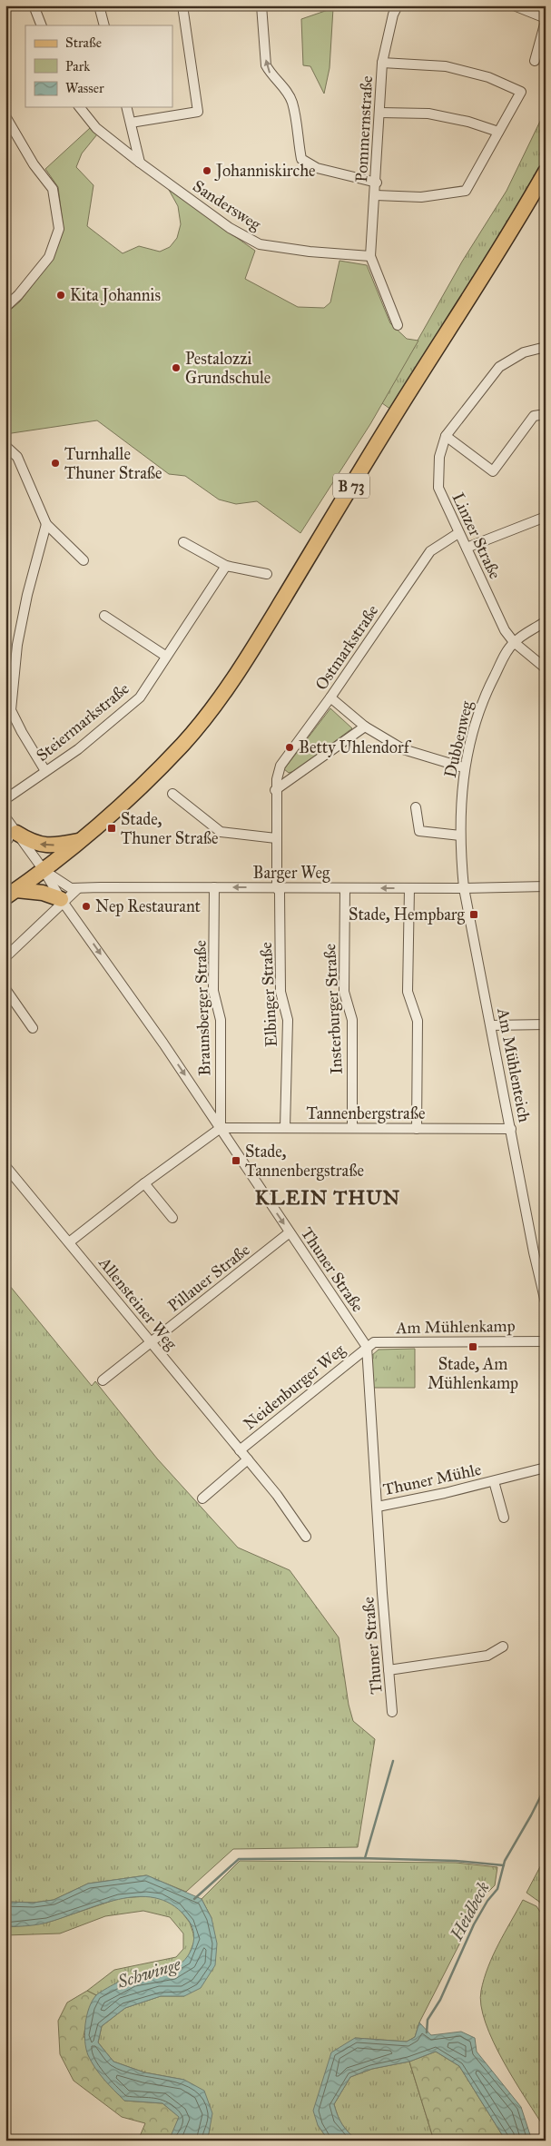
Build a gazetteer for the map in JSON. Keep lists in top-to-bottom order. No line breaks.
{"streets":{"main road":["B 73"],"street":["Pommernstraße","Sandersweg","Linzer Straße","Ostmarkstraße","Steiermarkstraße","Dubbenweg","Barger Weg","Elbinger Straße","Braunsberger Straße","Insterburger Straße","Am Mühlenteich","Tannenbergstraße","Thuner Straße","Pillauer Straße","Allensteiner Weg","Am Mühlenkamp","Neidenburger Weg","Thuner Mühle"]},"crossings":[["Pommernstraße","Sandersweg"],["B 73","Thuner Straße"],["Linzer Straße","Ostmarkstraße"],["Linzer Straße","Dubbenweg"],["Ostmarkstraße","Barger Weg"],["Ostmarkstraße","Elbinger Straße"],["Dubbenweg","Barger Weg"],["Dubbenweg","Am Mühlenteich"],["Barger Weg","Elbinger Straße"],["Barger Weg","Braunsberger Straße"],["Barger Weg","Insterburger Straße"],["Barger Weg","Am Mühlenteich"],["Elbinger Straße","Tannenbergstraße"],["Braunsberger Straße","Tannenbergstraße"],["Braunsberger Straße","Thuner Straße"],["Insterburger Straße","Tannenbergstraße"],["Am Mühlenteich","Tannenbergstraße"],["Tannenbergstraße","Thuner Straße"],["Thuner Straße","Pillauer Straße"],["Thuner Straße","Am Mühlenkamp"],["Thuner Straße","Neidenburger Weg"],["Thuner Straße","Thuner Mühle"],["Pillauer Straße","Allensteiner Weg"],["Allensteiner Weg","Neidenburger Weg"],["Am Mühlenkamp","Neidenburger Weg"]],"one_way":["Thuner Straße"],"districts":["KLEIN THUN"],"water":["Heidbeck","Schwinge"],"places":{"other":["Johanniskirche","Kita Johannis","Pestalozzi Grundschule","Turnhalle Thuner Straße","Betty Uhlendorf","Nep Restaurant"],"transit":["Stade, Thuner Straße","Stade, Hempbarg","Stade, Tannenbergstraße","Stade, Am Mühlenkamp"]},"legend":["Straße","Park","Wasser"]}
